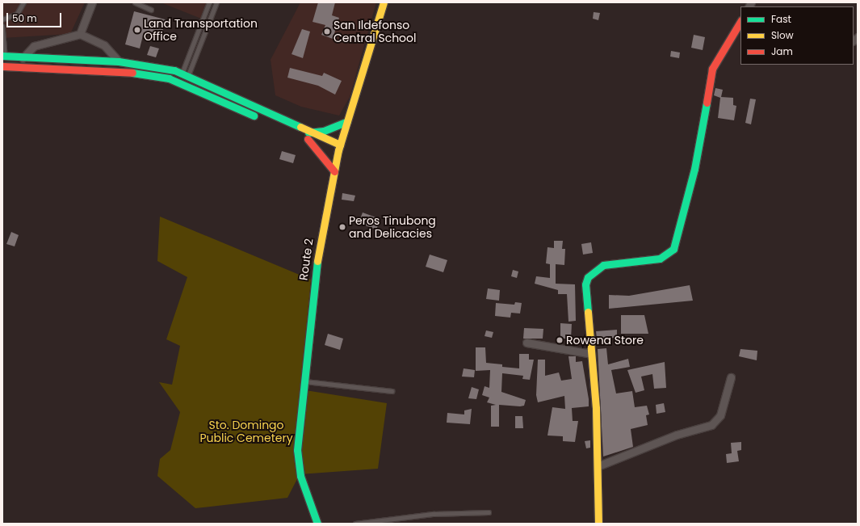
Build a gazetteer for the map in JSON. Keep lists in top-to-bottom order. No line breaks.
{"streets":{"main road":["Route 2"]},"parks":["Sto. Domingo Public Cemetery"],"places":["Land Transportation Office","San Ildefonso Central School","Peros Tinubong and Delicacies","Rowena Store"],"legend":["Fast","Slow","Jam"],"scale_bar":"50 m"}
